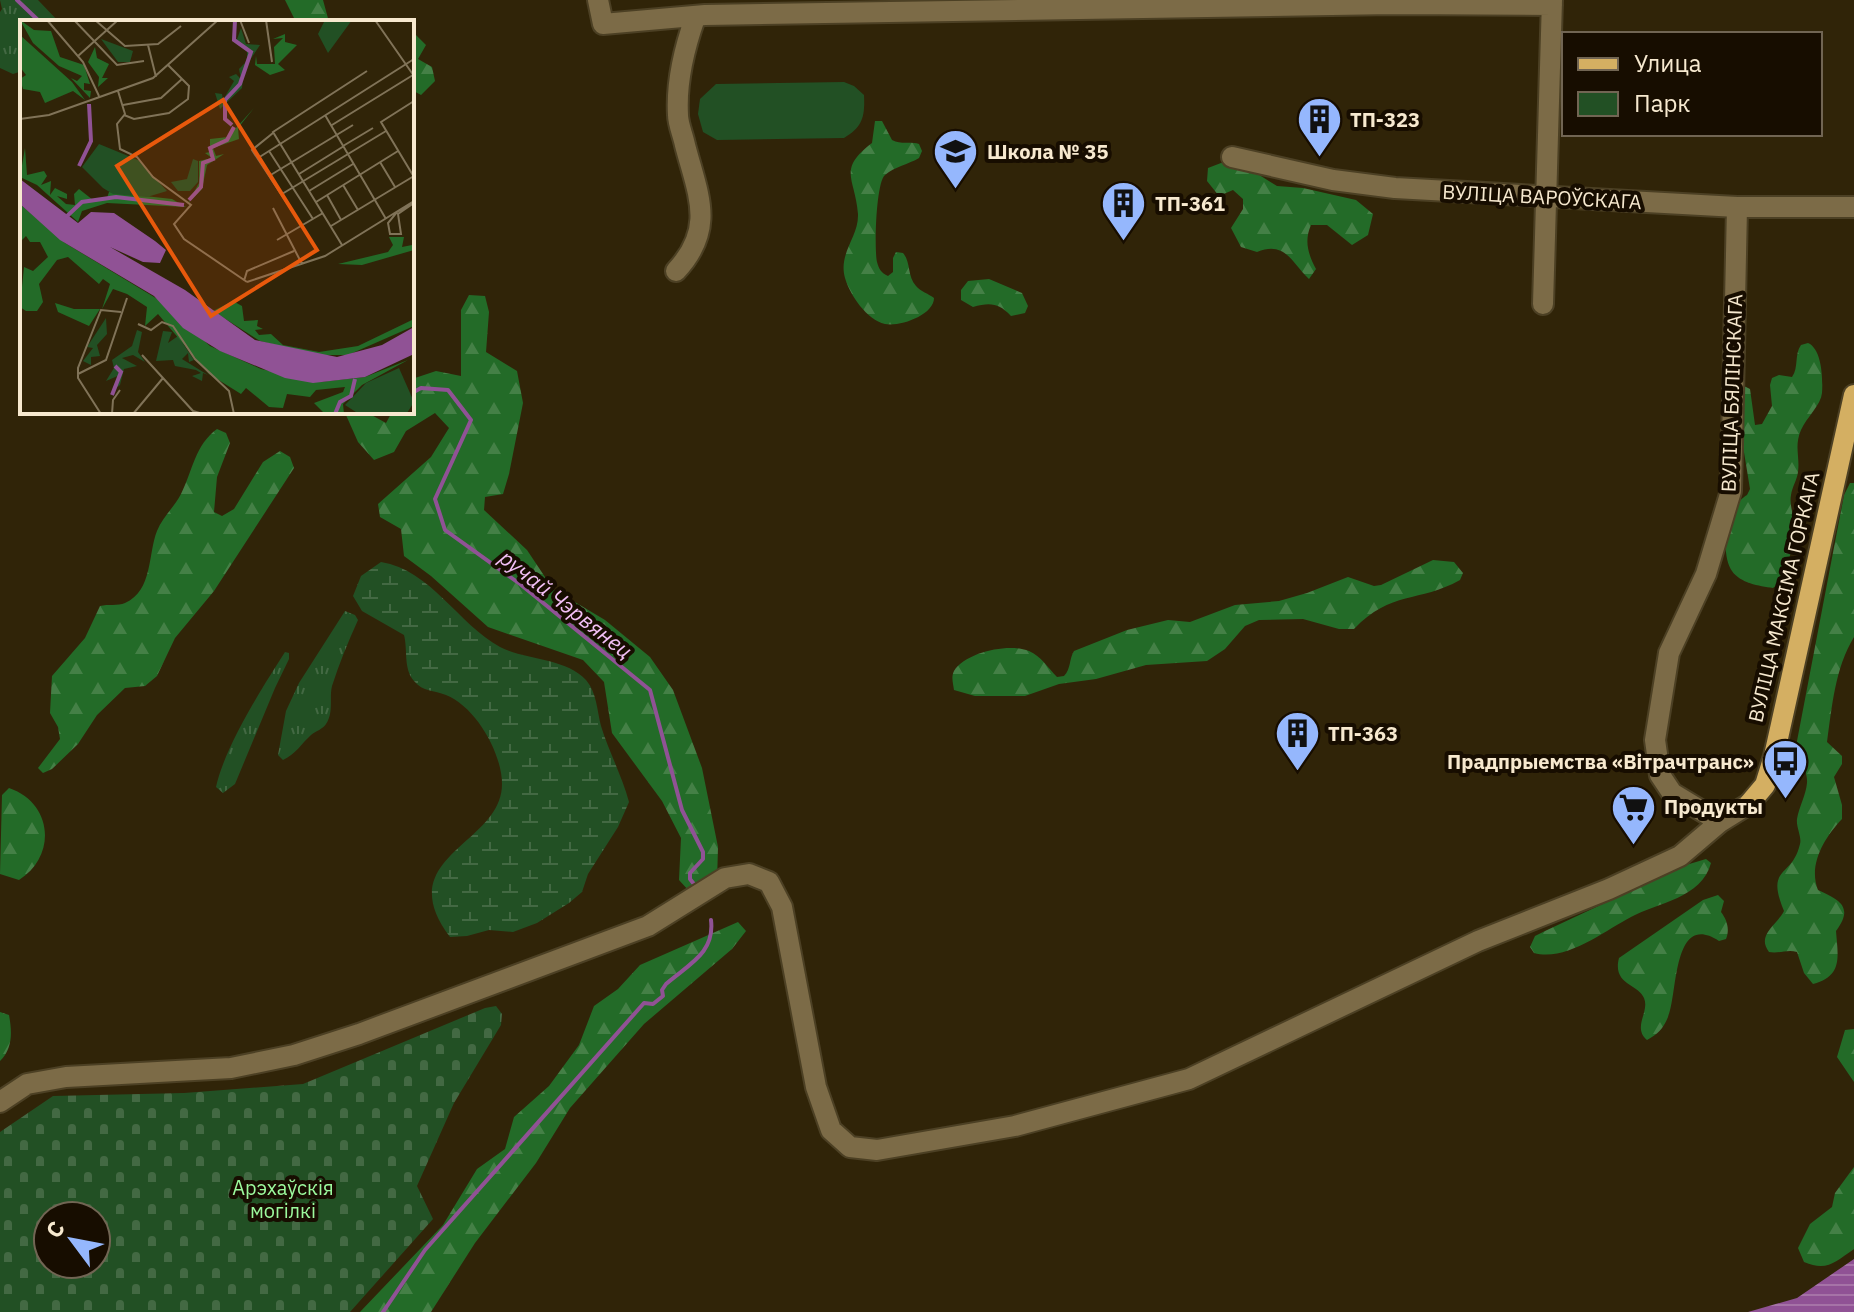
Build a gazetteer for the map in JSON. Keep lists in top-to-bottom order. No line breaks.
{"streets":{"main road":["ВУЛІЦА МАКСІМА ГОРКАГА"],"street":["ВУЛІЦА ВАРОЎСКАГА","ВУЛІЦА БЯЛІНСКАГА"]},"crossings":[["ВУЛІЦА ВАРОЎСКАГА","ВУЛІЦА БЯЛІНСКАГА"]],"water":["ручай Чэрвянец"],"parks":["Арэхаўскія могілкі"],"places":{"building":["ТП-323","ТП-361","ТП-363"],"school or university":["Школа № 35"],"bus stop":["Прадпрыемства «Вітрачтранс»"],"supermarket":["Продукты"]},"legend":["Улица","Парк"],"north":"top left"}
